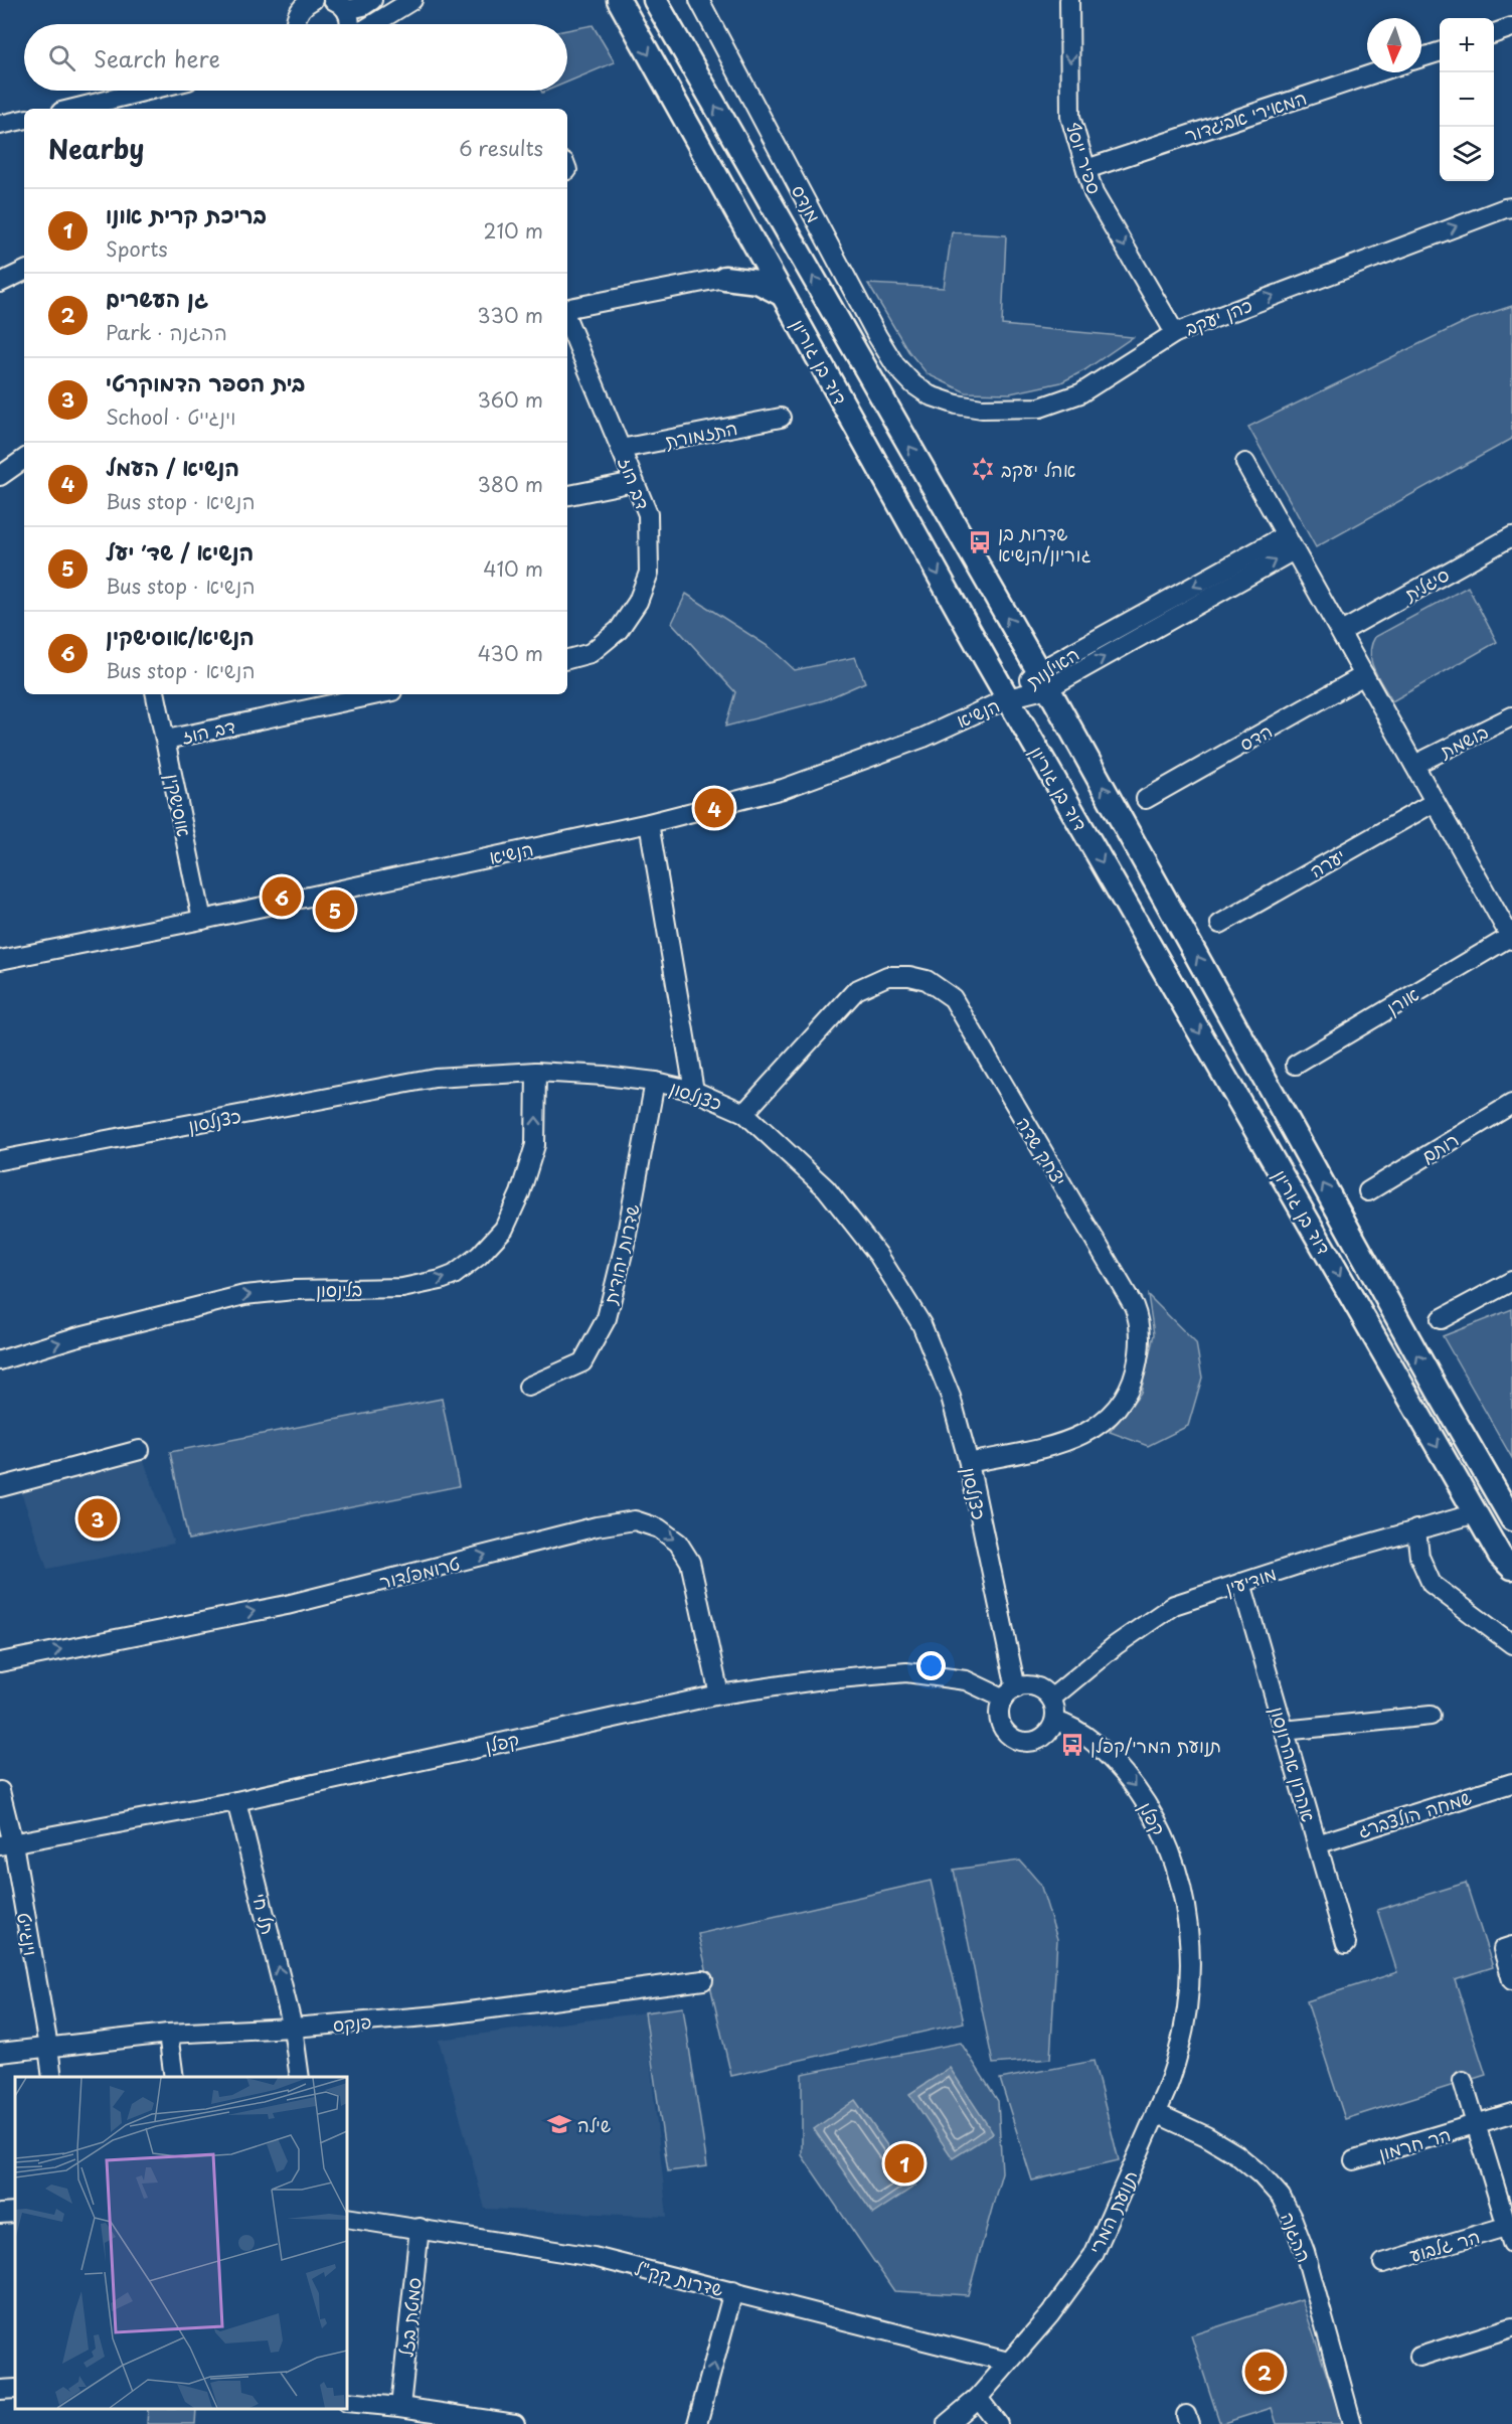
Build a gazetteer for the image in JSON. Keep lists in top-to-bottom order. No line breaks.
{"streets":{"main road":["דוד בן גוריון"],"street":["המאירי אביגדור","ספיר יוסף","מנדס","כהן יעקב","התזמורת","דב הוז","סיגלית","האילנות","הנשיא","הדס","בושמת","אוסישקין","יערה","אורן","כצנלסון","רותם","יצחק שדה","שדרות יהודית","בלינסון","טרומפלדור","מודיעין","קפלן","אהרון אהרונסון","שמחה הולצברג","תל חי","וינגייט","פנקס","הר חרמון","תנועת המרי","ההגנה","הר גלבוע","שדרות קק\"ל","סמטת בזל"]},"crossings":[["המאירי אביגדור","ספיר יוסף"],["ספיר יוסף","כהן יעקב"],["מנדס","כהן יעקב"],["דוד בן גוריון","האילנות"],["דוד בן גוריון","הנשיא"],["דוד בן גוריון","מודיעין"],["התזמורת","דב הוז"],["דב הוז","אוסישקין"],["האילנות","הנשיא"],["הנשיא","אוסישקין"],["כצנלסון","יצחק שדה"],["כצנלסון","שדרות יהודית"],["כצנלסון","בלינסון"],["כצנלסון","מודיעין"],["כצנלסון","קפלן"],["טרומפלדור","קפלן"],["מודיעין","קפלן"],["מודיעין","אהרון אהרונסון"],["קפלן","תל חי"],["קפלן","וינגייט"],["קפלן","תנועת המרי"],["אהרון אהרונסון","שמחה הולצברג"],["תל חי","פנקס"],["וינגייט","פנקס"],["תנועת המרי","ההגנה"],["תנועת המרי","שדרות קק\"ל"],["שדרות קק\"ל","סמטת בזל"]],"one_way":["ספיר יוסף","כהן יעקב","בלינסון","טרומפלדור","תל חי"],"places":{"synagogue":["אהל יעקב"],"bus stop":["שדרות בן גוריון/הנשיא","תנועת המרי/קפלן"],"school or university":["שילה"]},"north":"bottom","page":{"map_buttons":["+","−"],"search":"Search here","heading":["Nearby","6 results"],"list":[{"mark":"1","name":"בריכת קרית אונו","note":"Sports","value":"210 m"},{"mark":"2","name":"גן העשרים","note":"Park · ההגנה","value":"330 m"},{"mark":"3","name":"בית הספר הדמוקרטי","note":"School · וינגייט","value":"360 m"},{"mark":"4","name":"הנשיא / העמל","note":"Bus stop · הנשיא","value":"380 m"},{"mark":"5","name":"הנשיא / שד׳ יעל","note":"Bus stop · הנשיא","value":"410 m"},{"mark":"6","name":"הנשיא/אוסישקין","note":"Bus stop · הנשיא","value":"430 m"}],"pins":["4","6","5","3","1","2"]}}
